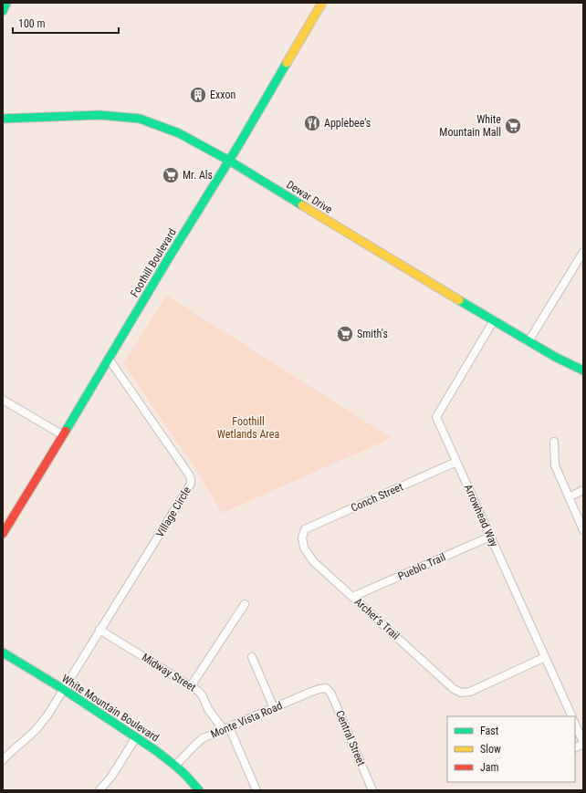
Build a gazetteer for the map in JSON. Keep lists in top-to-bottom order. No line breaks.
{"streets":{"main road":["Dewar Drive","Foothill Boulevard","White Mountain Boulevard"],"street":["Conch Street","Village Circle","Arrowhead Way","Pueblo Trail","Archer's Trail","Midway Street","Monte Vista Road","Central Street"]},"crossings":[["Dewar Drive","Foothill Boulevard"],["Dewar Drive","Arrowhead Way"],["Foothill Boulevard","Village Circle"],["Conch Street","Arrowhead Way"],["Conch Street","Archer's Trail"],["Village Circle","Midway Street"],["Village Circle","White Mountain Boulevard"],["Arrowhead Way","Pueblo Trail"],["Arrowhead Way","Archer's Trail"],["Pueblo Trail","Archer's Trail"],["Midway Street","Monte Vista Road"],["White Mountain Boulevard","Monte Vista Road"],["Monte Vista Road","Central Street"]],"parks":["Foothill Wetlands Area"],"places":{"building":["Exxon"],"restaurant":["Applebee's"],"supermarket":["White Mountain Mall","Mr. Als","Smith's"]},"legend":["Fast","Slow","Jam"],"scale_bar":"100 m"}
